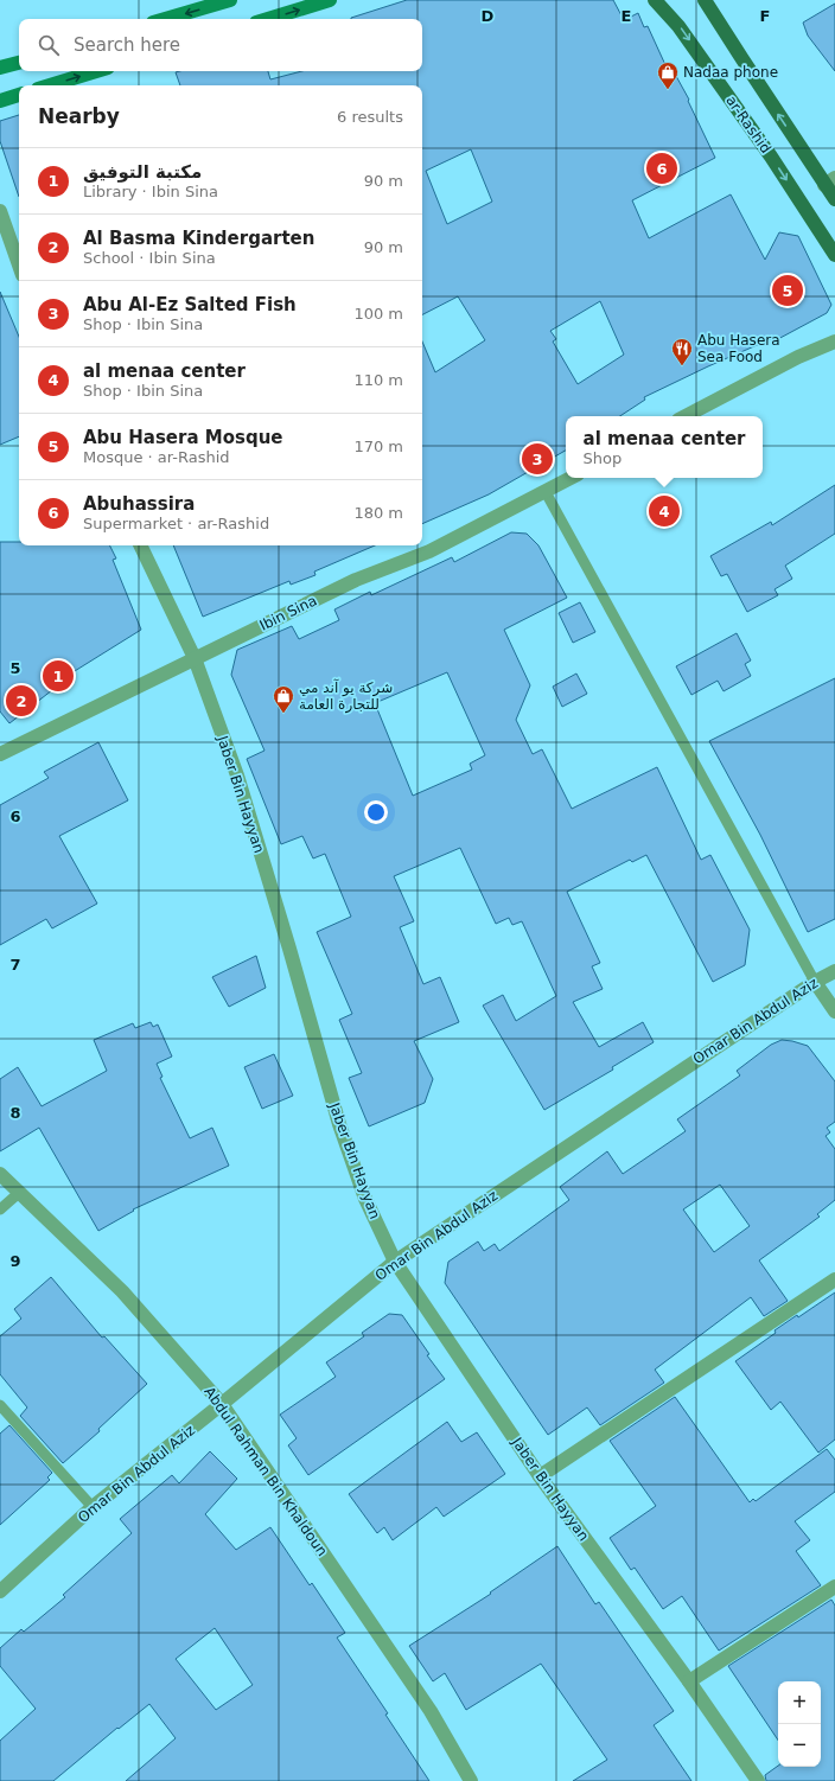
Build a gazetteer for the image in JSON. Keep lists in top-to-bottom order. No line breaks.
{"streets":{"main road":["ar-Rashid"],"street":["Ibin Sina","Jaber Bin Hayyan","Omar Bin Abdul Aziz","Abdul Rahman Bin Khaldoun"]},"crossings":[["Ibin Sina","Jaber Bin Hayyan"],["Jaber Bin Hayyan","Omar Bin Abdul Aziz"],["Omar Bin Abdul Aziz","Abdul Rahman Bin Khaldoun"]],"places":{"shop":["Nadaa phone","شركة يو آند مي للتجارة العامة"],"restaurant":["Abu Hasera Sea Food"]},"page":{"search":"Search here","heading":["Nearby","6 results"],"list":[{"mark":"1","name":"مكتبة التوفيق","note":"Library · Ibin Sina","value":"90 m"},{"mark":"2","name":"Al Basma Kindergarten","note":"School · Ibin Sina","value":"90 m"},{"mark":"3","name":"Abu Al-Ez Salted Fish","note":"Shop · Ibin Sina","value":"100 m"},{"mark":"4","name":"al menaa center","note":"Shop · Ibin Sina","value":"110 m"},{"mark":"5","name":"Abu Hasera Mosque","note":"Mosque · ar-Rashid","value":"170 m"},{"mark":"6","name":"Abuhassira","note":"Supermarket · ar-Rashid","value":"180 m"}],"pins":["6","5","3","4","1","2"],"popup":["al menaa center","Shop"],"map_buttons":["+","−"]},"grid":{"columns":["D","E","F"],"rows":["5","6","7","8","9"]}}
